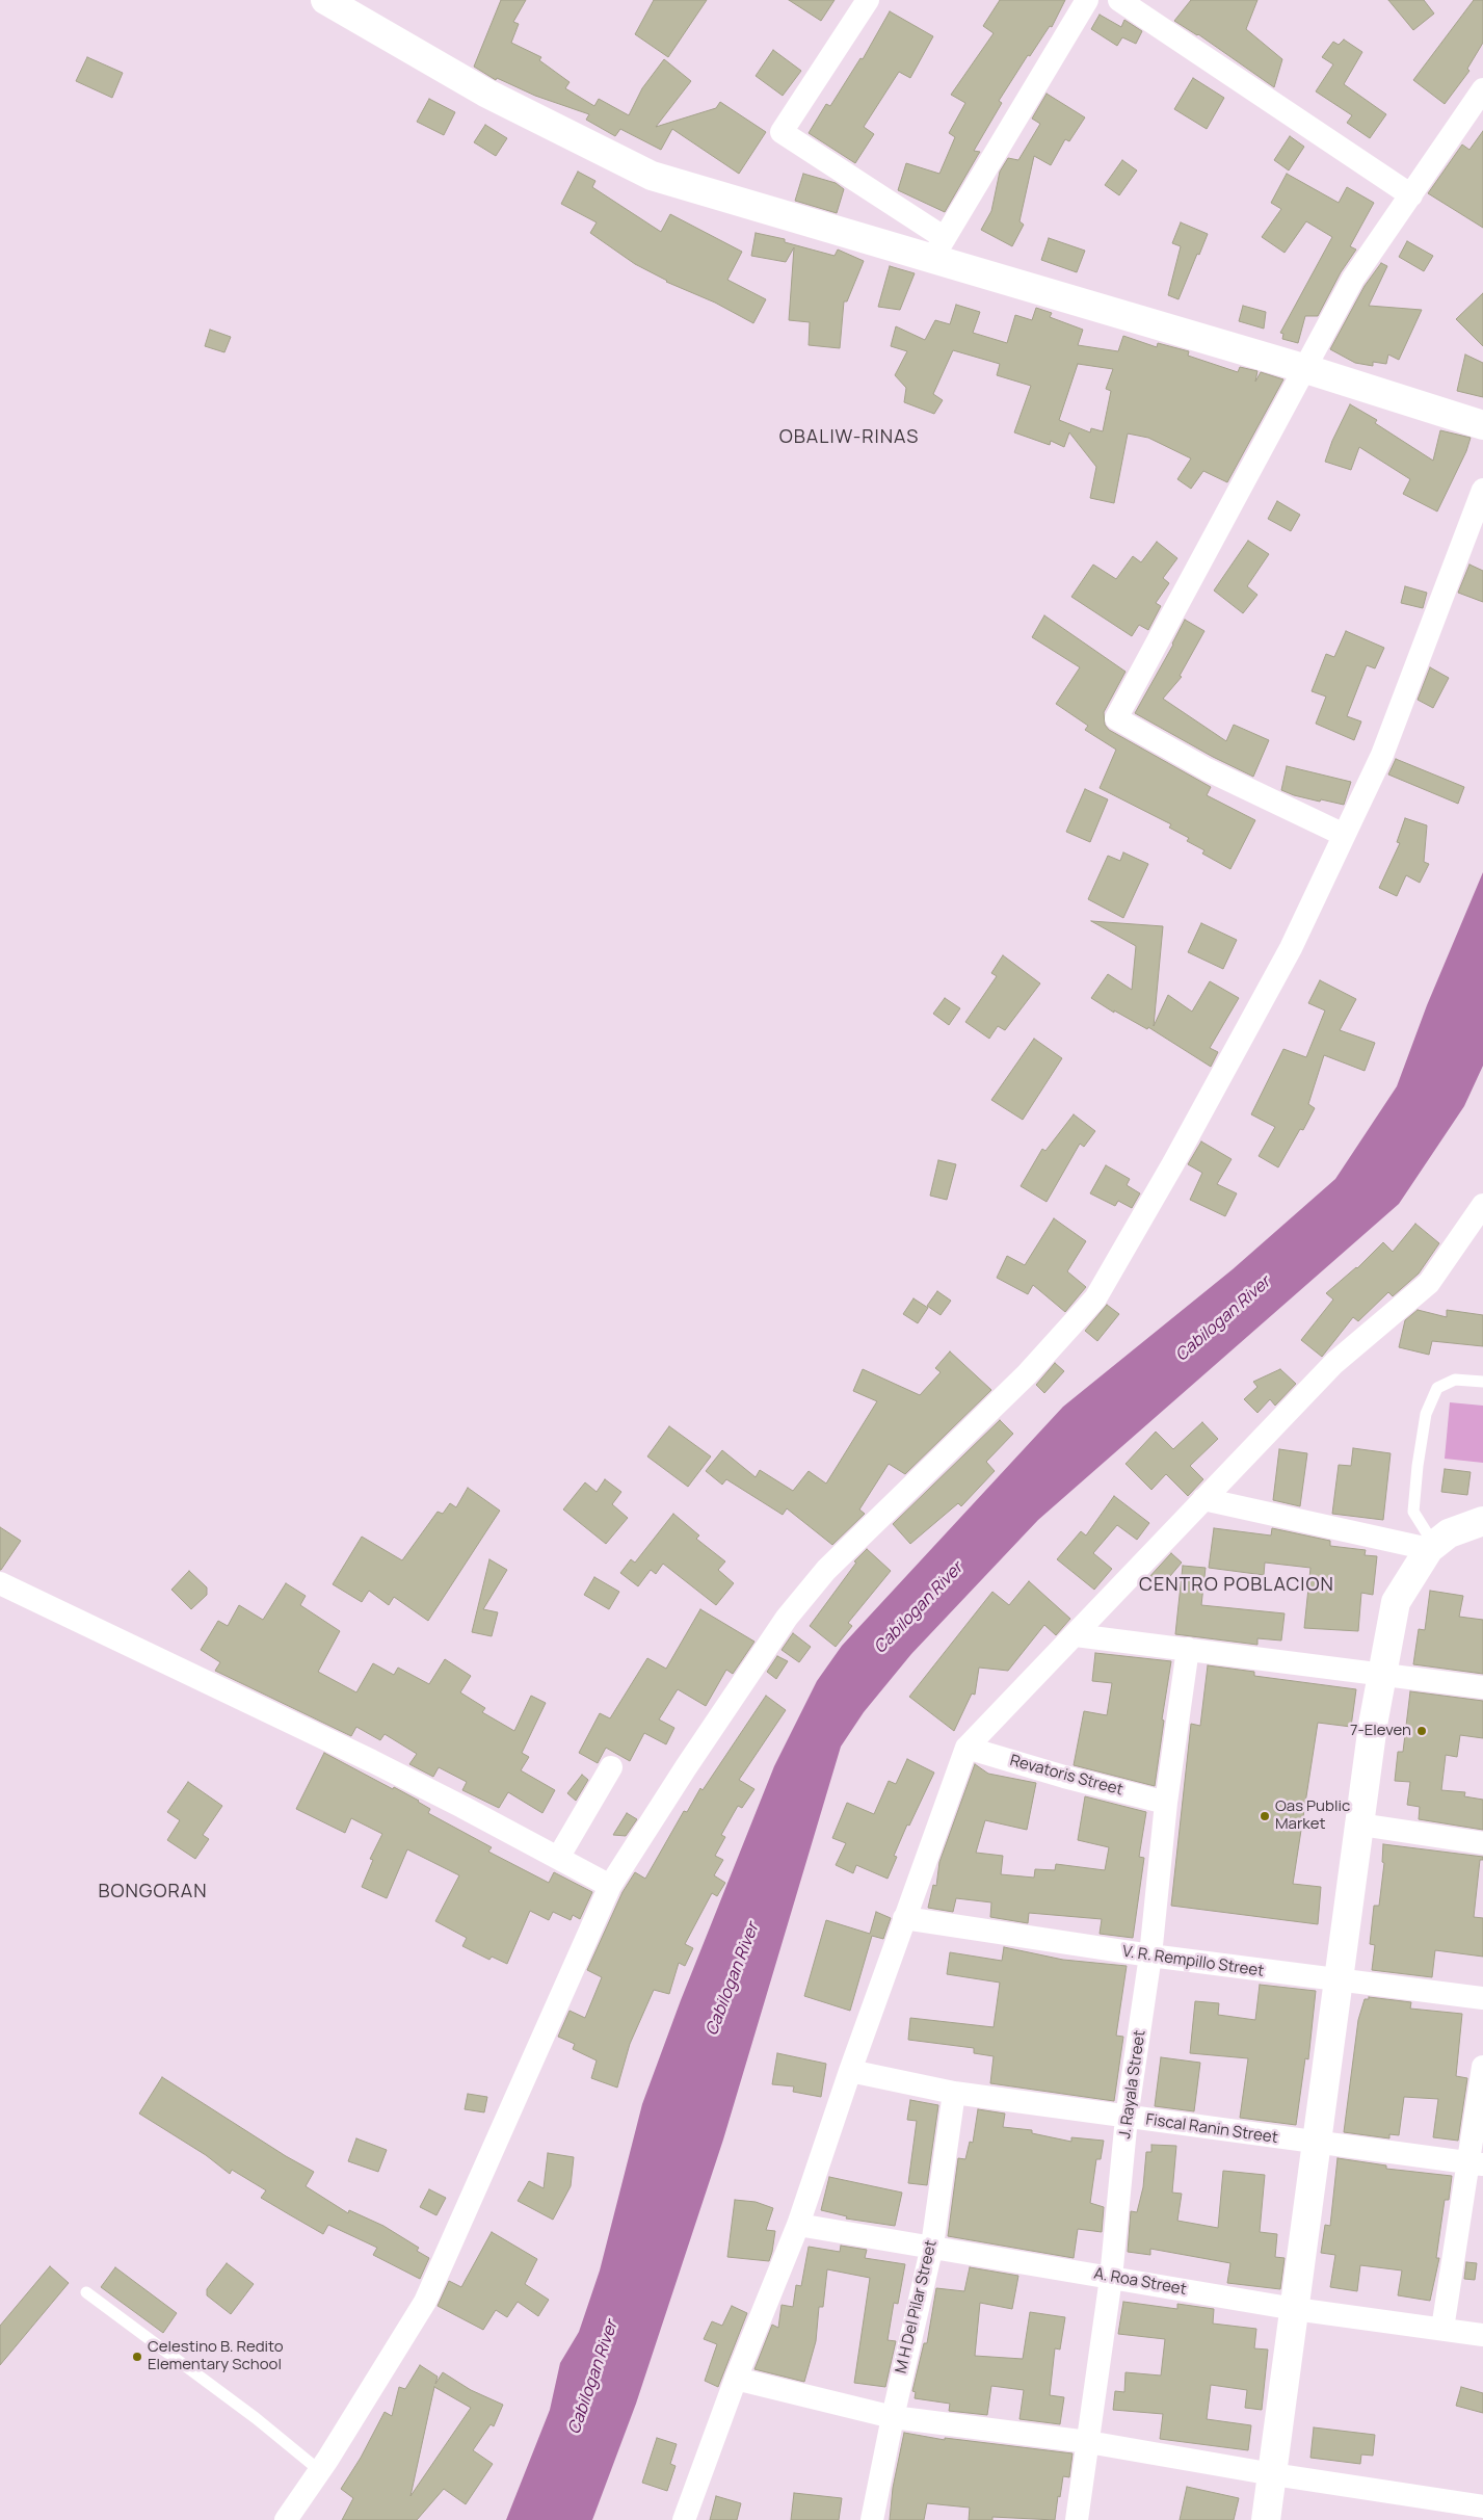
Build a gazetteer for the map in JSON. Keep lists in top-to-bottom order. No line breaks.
{"streets":{"street":["Revatoris Street","V. R. Rempillo Street","J. Rayala Street","Fiscal Ranin Street","A. Roa Street","M H Del Pilar Street"]},"crossings":[["Revatoris Street","J. Rayala Street"],["V. R. Rempillo Street","J. Rayala Street"],["J. Rayala Street","Fiscal Ranin Street"],["J. Rayala Street","A. Roa Street"],["Fiscal Ranin Street","M H Del Pilar Street"],["A. Roa Street","M H Del Pilar Street"]],"districts":["OBALIW-RINAS","CENTRO POBLACION","BONGORAN"],"water":["Cabilogan River"],"places":["7-Eleven","Oas Public Market","Celestino B. Redito Elementary School"]}
